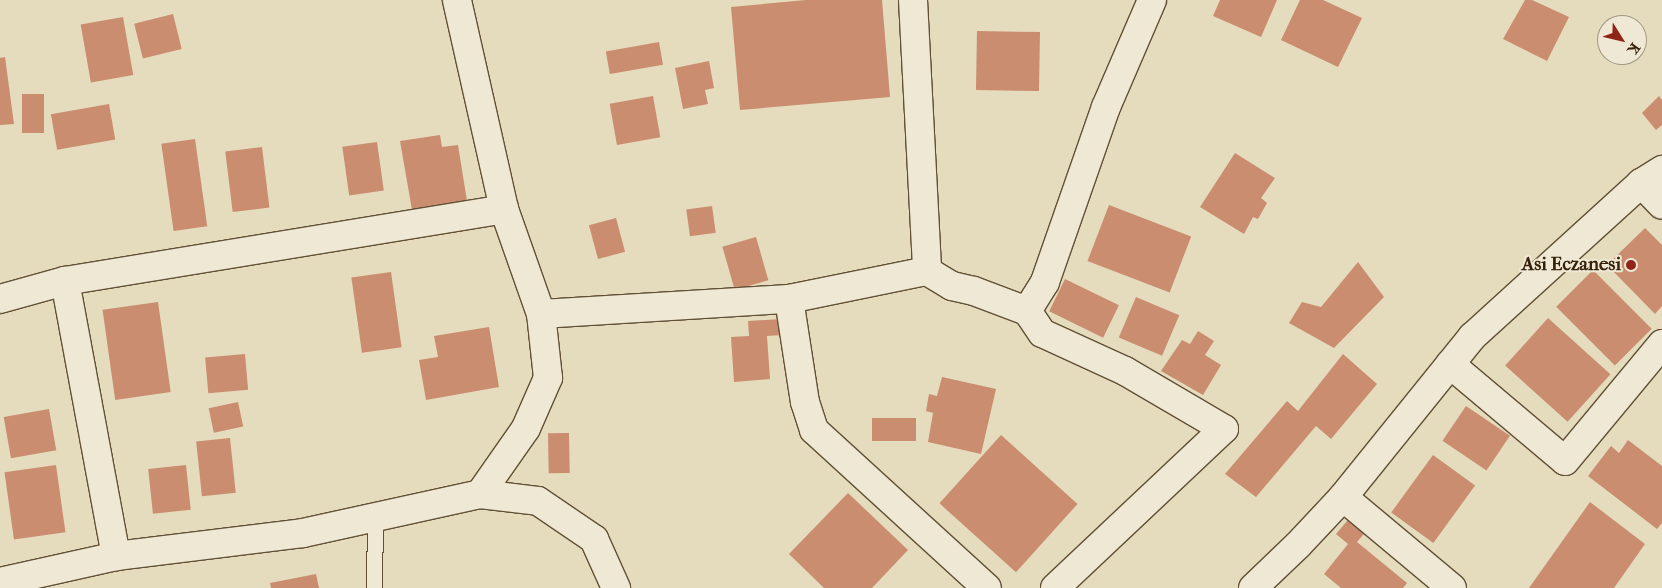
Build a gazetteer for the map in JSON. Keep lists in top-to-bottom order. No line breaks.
{"places":["Asi Eczanesi"],"north":"bottom right"}
